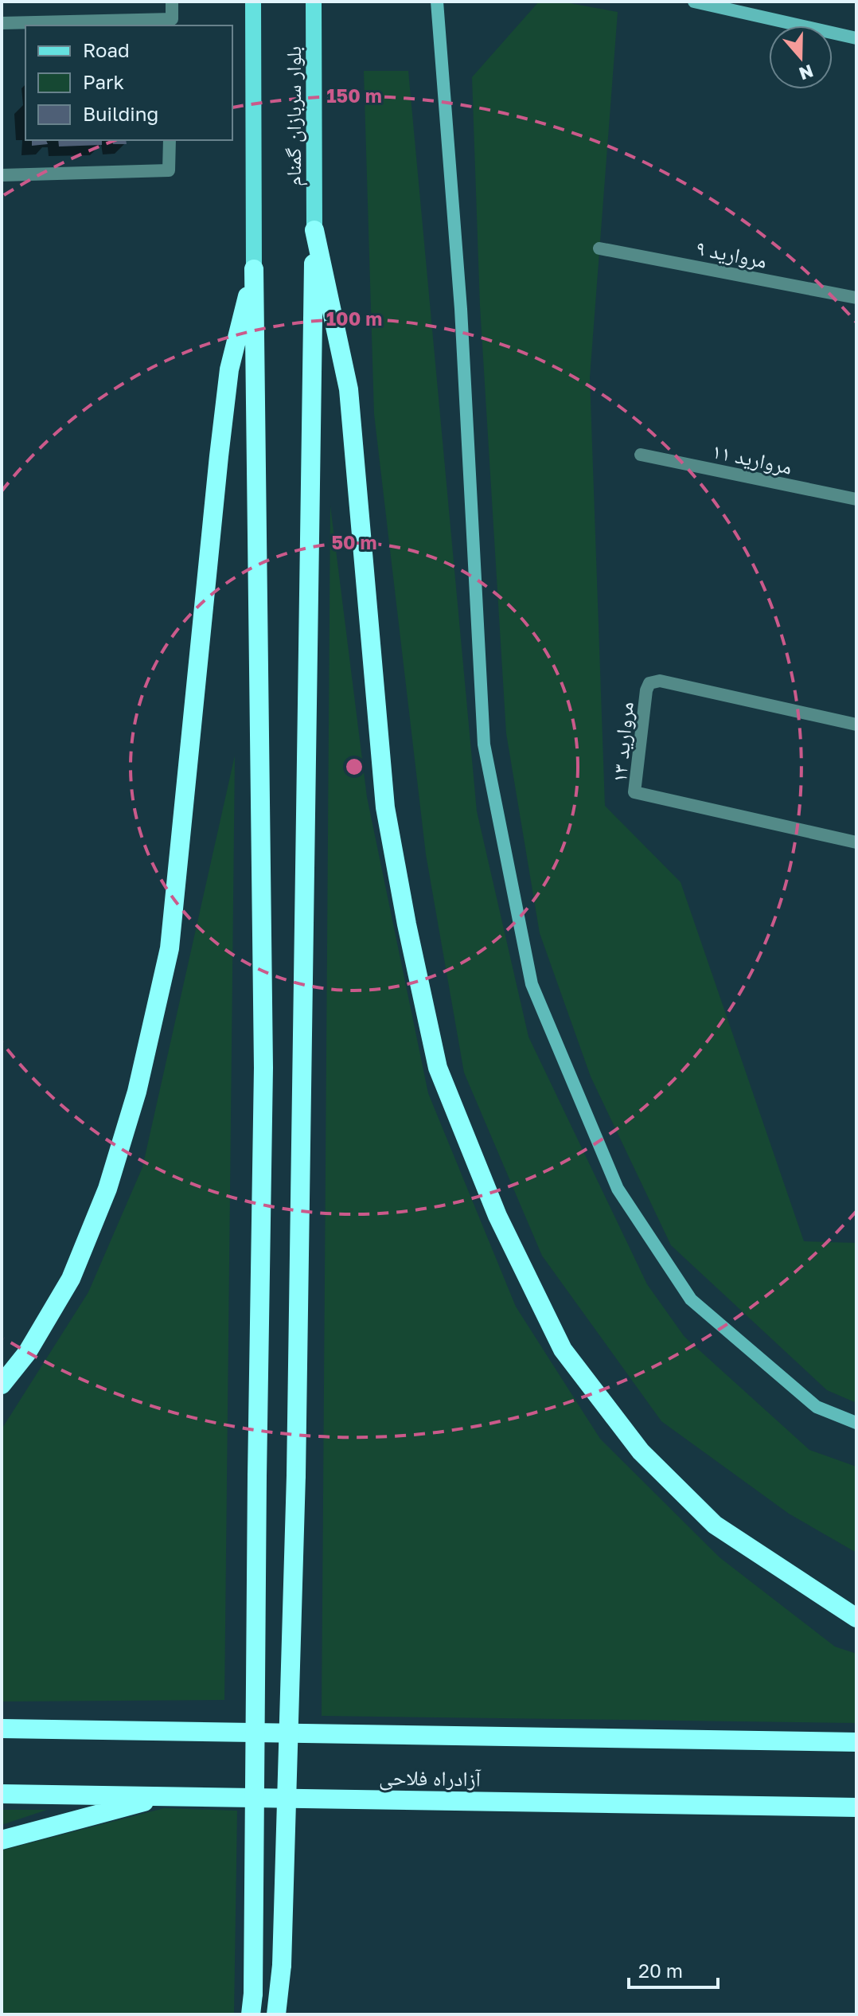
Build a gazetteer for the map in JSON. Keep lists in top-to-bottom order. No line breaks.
{"streets":{"highway":["آزادراه فلاحی"],"main road":["بلوار سربازان گمنام"],"street":["مروارید ۹","مروارید ۱۱","مروارید ۱۳"]},"legend":["Road","Park","Building"],"scale_bar":"20 m","north":"bottom","rings":["150 m","100 m","50 m"]}
